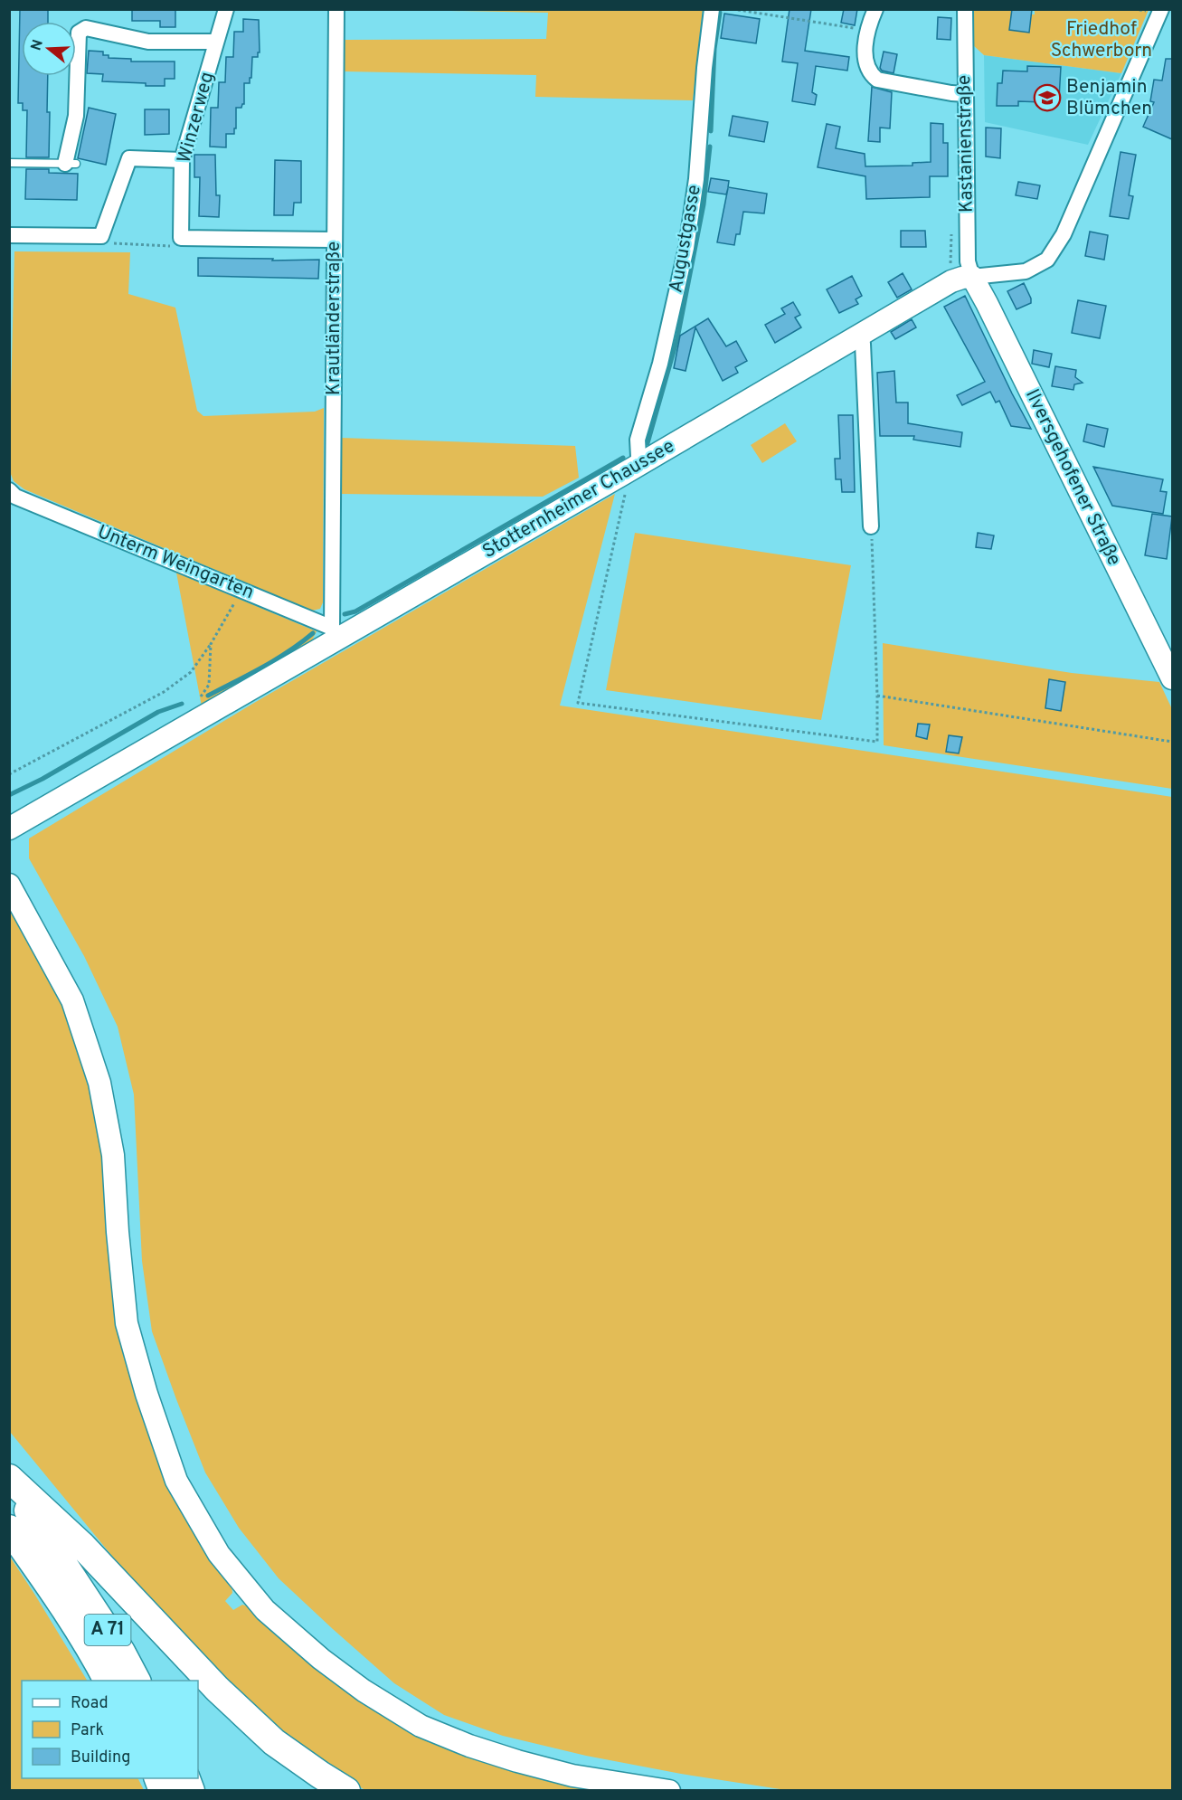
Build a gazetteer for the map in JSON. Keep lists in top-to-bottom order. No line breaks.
{"streets":{"highway":["A 71"],"street":["Winzerweg","Kastanienstraße","Augustgasse","Krautländerstraße","Ilversgehofener Straße","Stotternheimer Chaussee","Unterm Weingarten"]},"crossings":[["Kastanienstraße","Ilversgehofener Straße"],["Kastanienstraße","Stotternheimer Chaussee"],["Augustgasse","Stotternheimer Chaussee"],["Krautländerstraße","Stotternheimer Chaussee"],["Krautländerstraße","Unterm Weingarten"],["Ilversgehofener Straße","Stotternheimer Chaussee"],["Stotternheimer Chaussee","Unterm Weingarten"]],"parks":["Friedhof Schwerborn"],"places":{"school or university":["Benjamin Blümchen"]},"legend":["Road","Park","Building"],"north":"left"}
